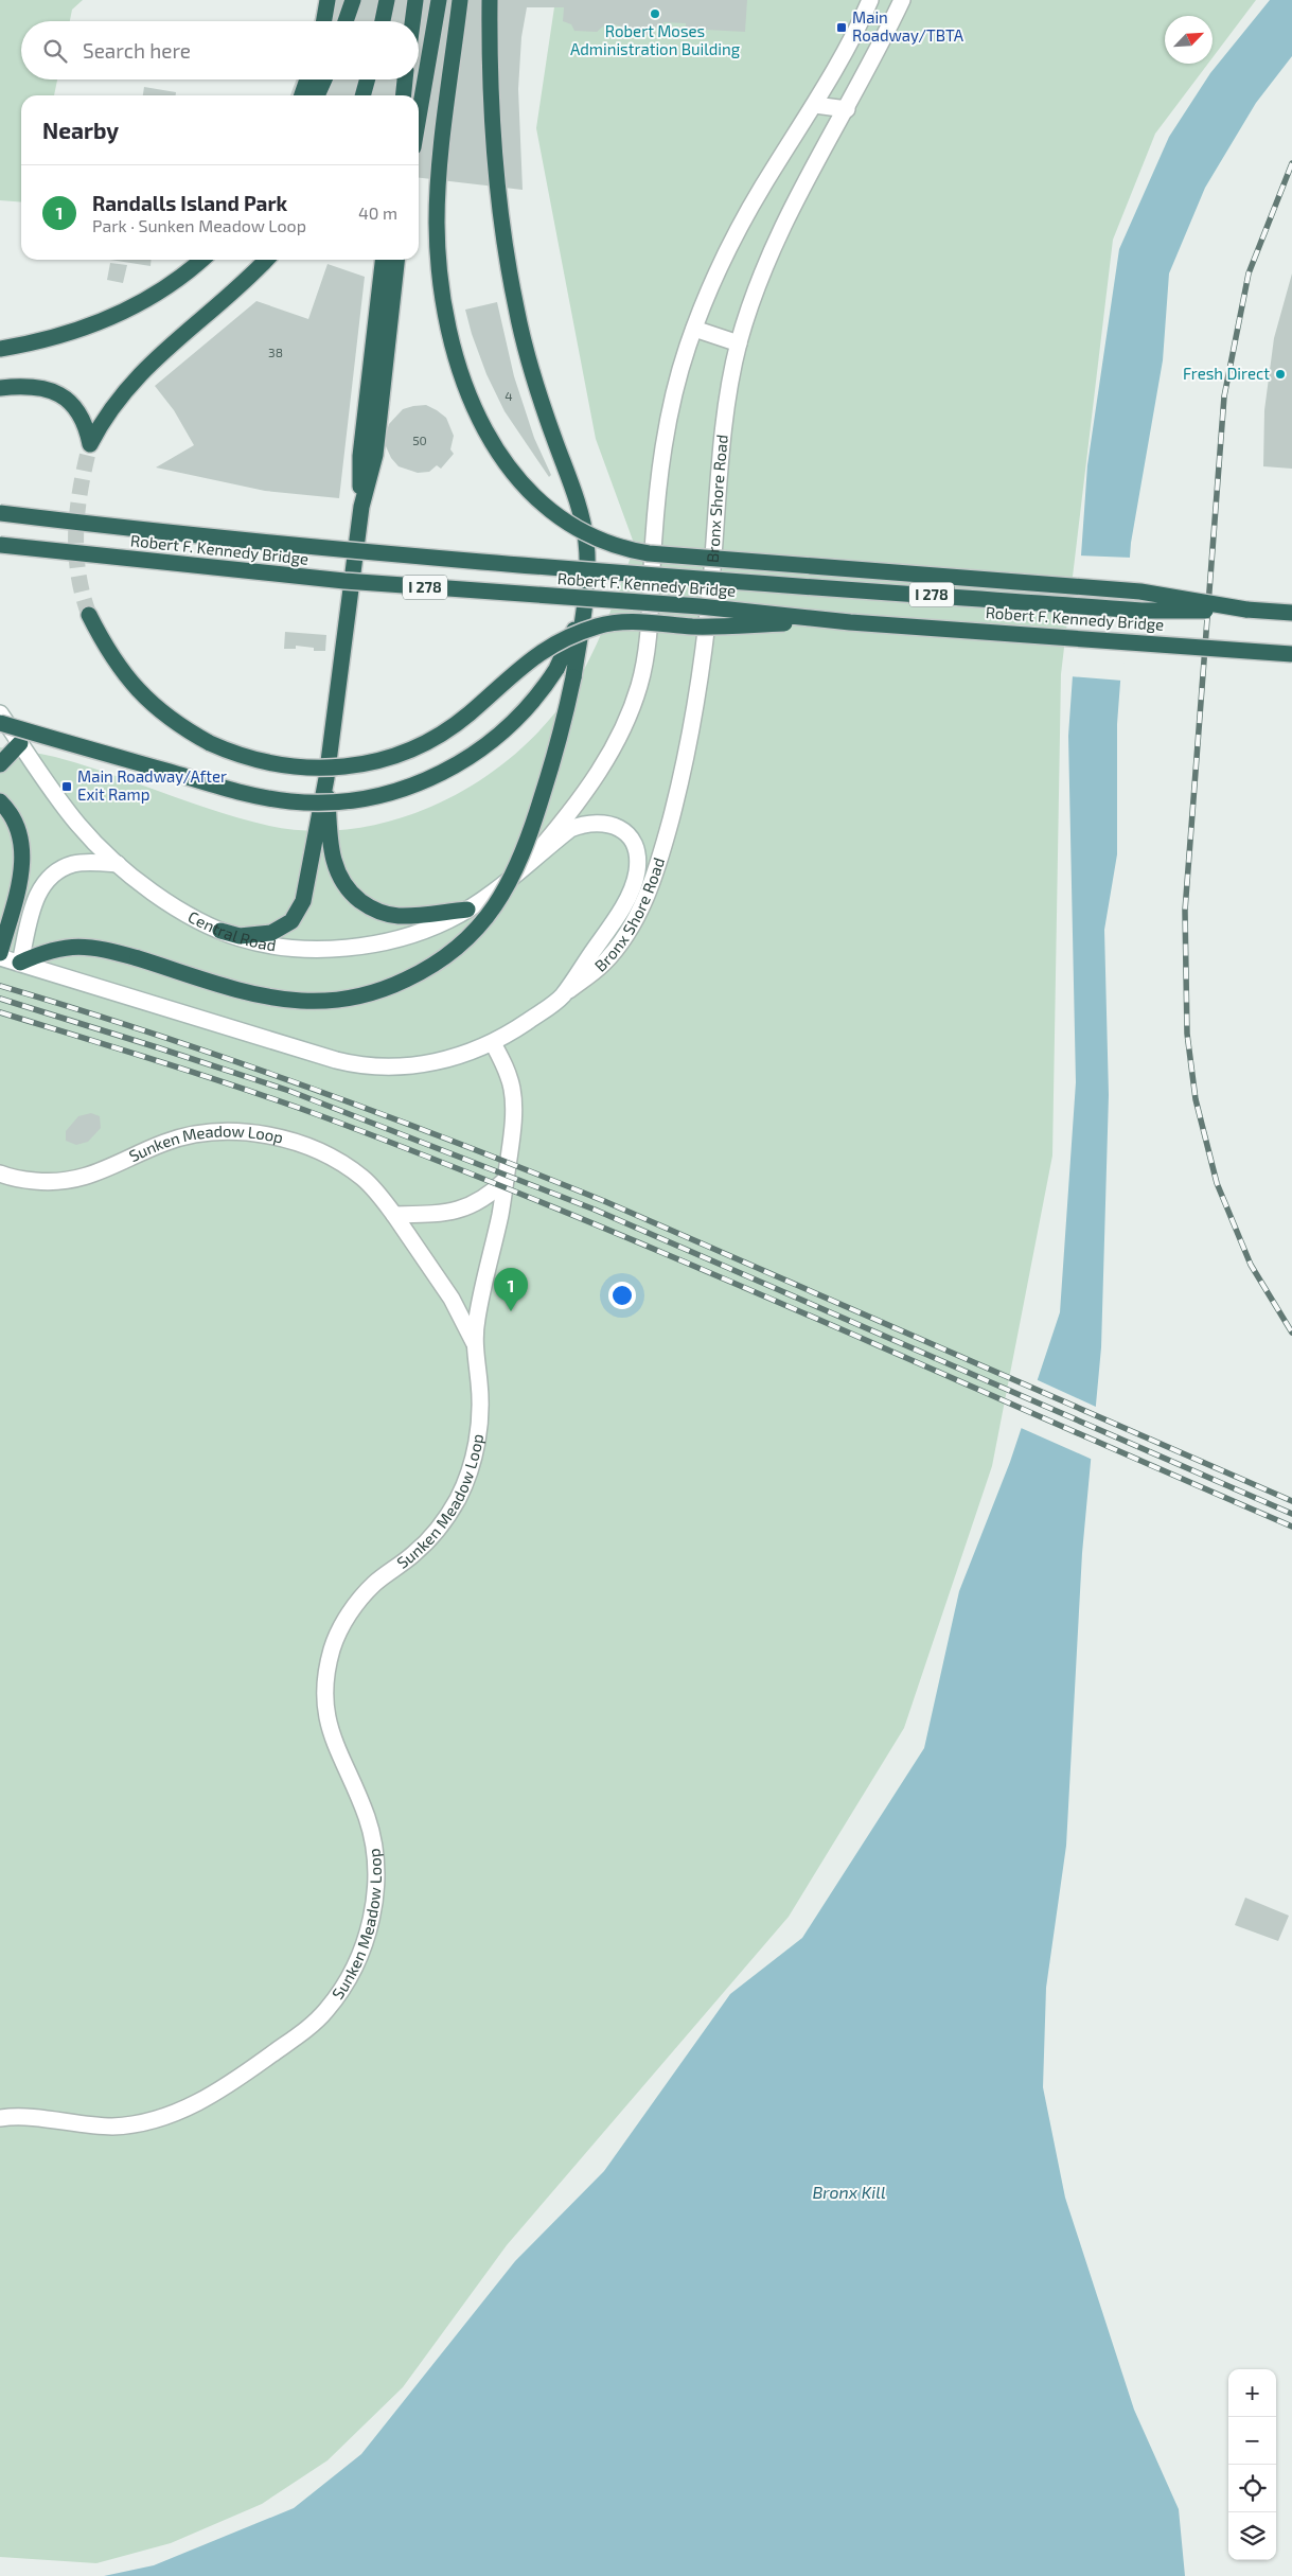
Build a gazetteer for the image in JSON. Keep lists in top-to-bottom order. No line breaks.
{"streets":{"highway":["Robert F. Kennedy Bridge","I 278"],"street":["Bronx Shore Road","Central Road","Sunken Meadow Loop"]},"water":["Bronx Kill"],"places":{"other":["Robert Moses Administration Building","Fresh Direct"],"transit":["Main Roadway/TBTA","Main Roadway/After Exit Ramp"]},"house_numbers":["38","4","50"],"north":"top right","page":{"search":"Search here","heading":"Nearby","list":[{"mark":"1","name":"Randalls Island Park","note":"Park · Sunken Meadow Loop","value":"40 m"}],"pins":"1","map_buttons":["+","−"]}}
